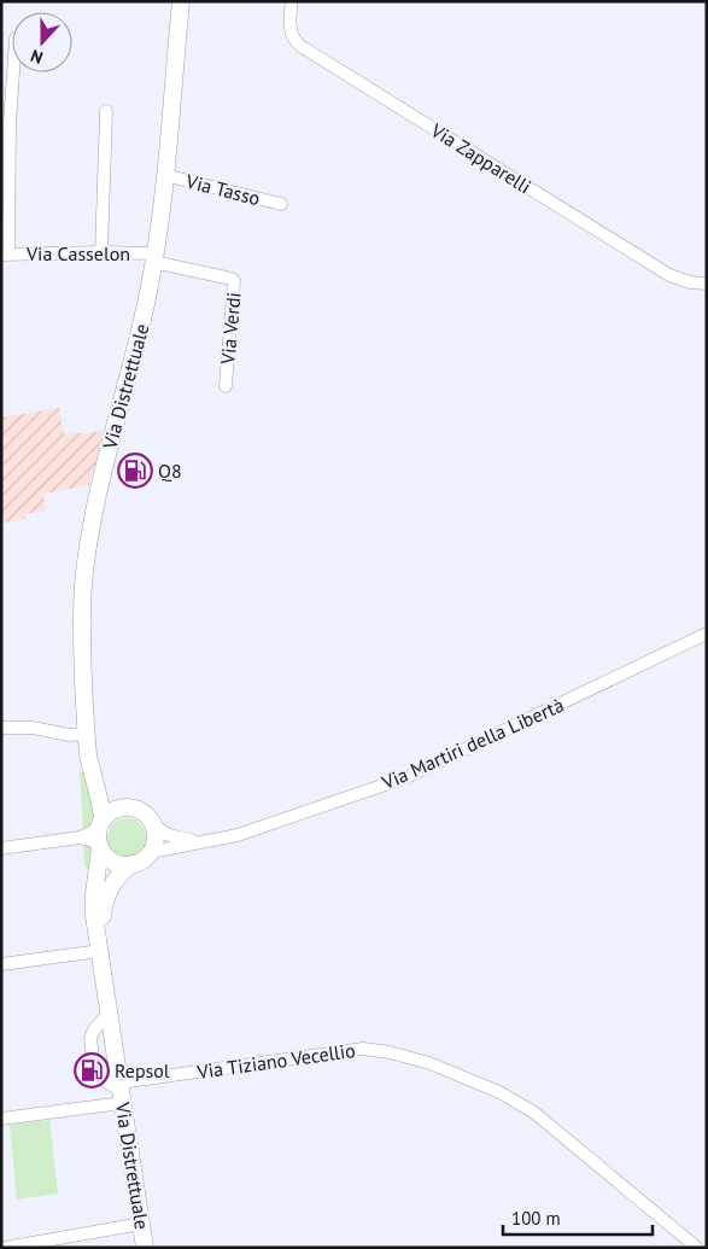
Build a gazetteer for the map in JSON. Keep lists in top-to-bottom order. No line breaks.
{"streets":{"main road":["Via Distrettuale"],"street":["Via Zapparelli","Via Tasso","Via Casselon","Via Verdi","Via Martiri della Libertà","Via Tiziano Vecellio"]},"crossings":[["Via Tasso","Via Distrettuale"],["Via Casselon","Via Verdi"],["Via Casselon","Via Distrettuale"],["Via Verdi","Via Distrettuale"],["Via Distrettuale","Via Martiri della Libertà"],["Via Distrettuale","Via Tiziano Vecellio"]],"places":{"fuel station":["Q8","Repsol"]},"scale_bar":"100 m","north":"bottom"}
